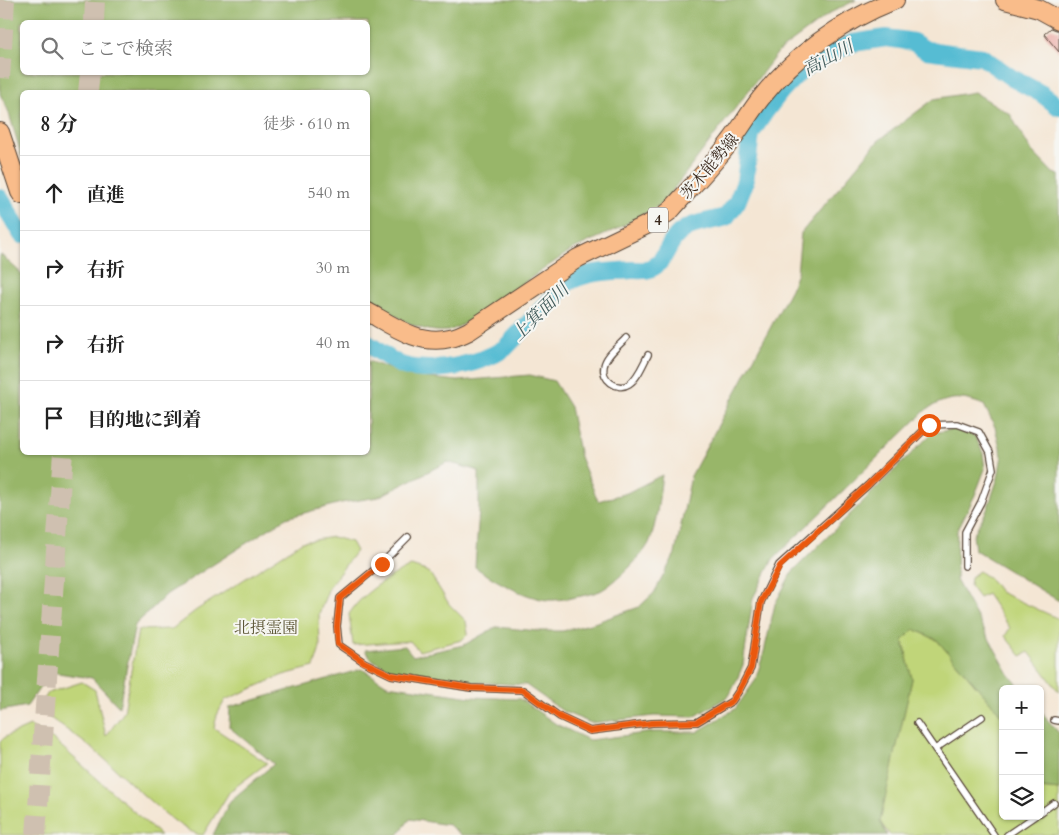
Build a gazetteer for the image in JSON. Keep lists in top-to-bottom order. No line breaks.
{"streets":{"main road":["茨木能勢線","4"]},"water":["高山川","上箕面川"],"parks":["北摂霊園"],"page":{"search":"ここで検索","heading":["8 分","徒歩 · 610 m"],"list":[["直進","540 m"],["右折","30 m"],["右折","40 m"],"目的地に到着"],"map_buttons":["+","−"]}}
